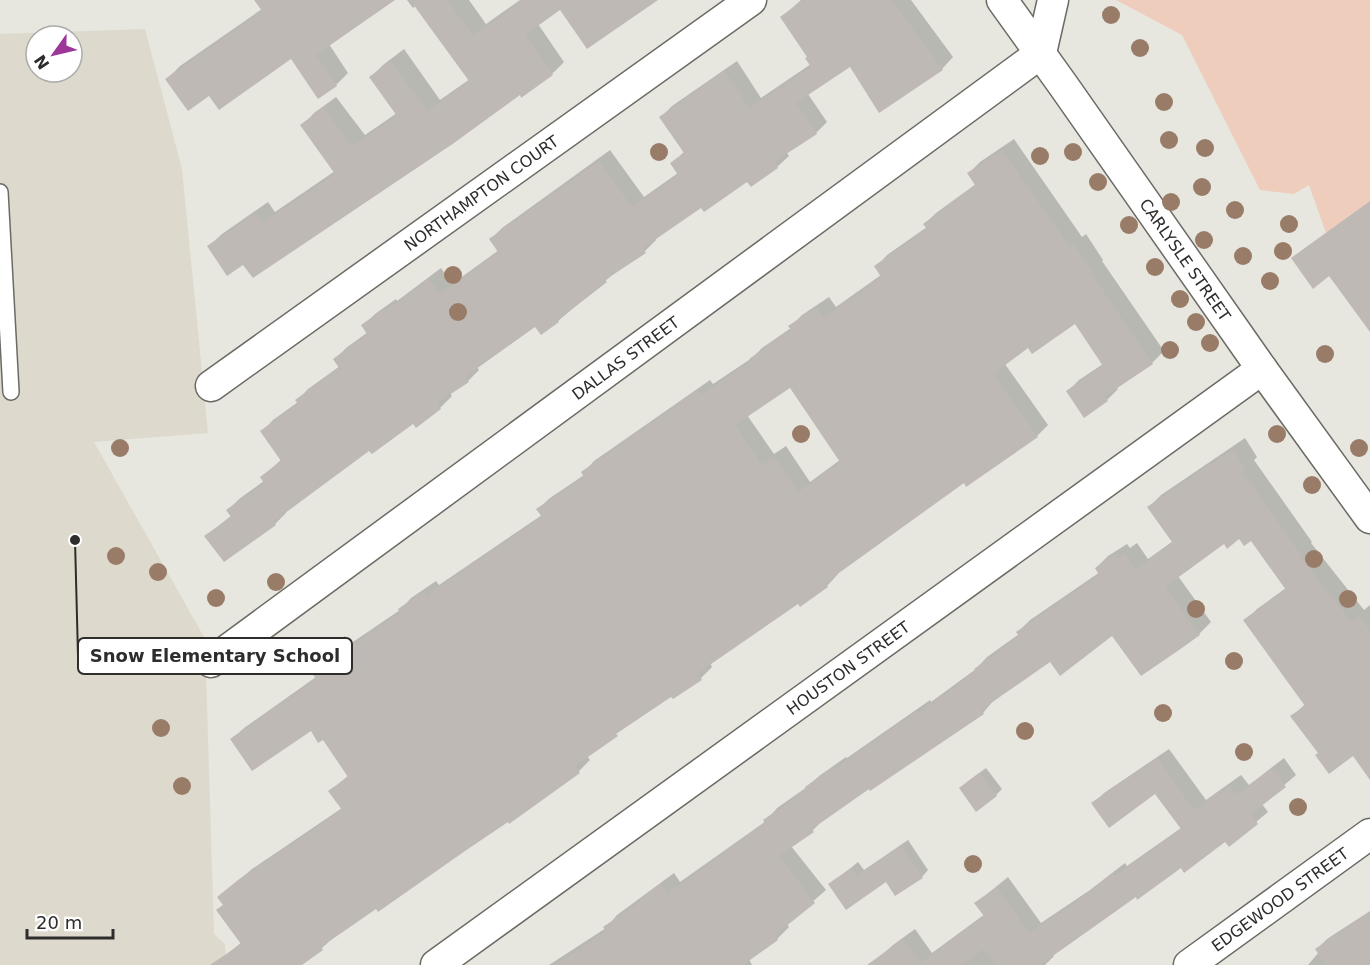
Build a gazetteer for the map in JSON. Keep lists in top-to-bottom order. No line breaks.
{"streets":{"street":["NORTHAMPTON COURT","CARLYSLE STREET","DALLAS STREET","HOUSTON STREET","EDGEWOOD STREET"]},"crossings":[["CARLYSLE STREET","DALLAS STREET"],["CARLYSLE STREET","HOUSTON STREET"]],"places":["Snow Elementary School"],"scale_bar":"20 m","north":"bottom left"}
